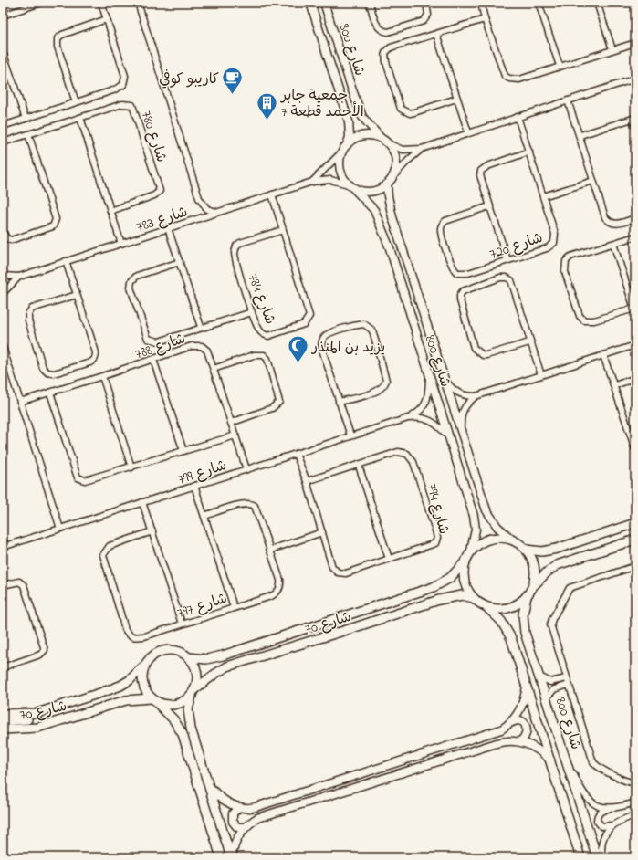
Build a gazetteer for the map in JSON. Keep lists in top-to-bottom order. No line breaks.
{"streets":{"main road":["شارع 800","شارع 70"],"street":["شارع 780","شارع 783","شارع 720","شارع 784","شارع 788","شارع 799","شارع 794","شارع 797"]},"crossings":[["شارع 800","شارع 783"],["شارع 800","شارع 799"],["شارع 800","شارع 70"],["شارع 783","شارع 784"],["شارع 788","شارع 799"],["شارع 799","شارع 794"]],"places":{"cafe":["كاريبو كوفي"],"building":["جمعية جابر الأحمد قطعة 7"],"mosque":["يزيد بن المنذر"]}}
